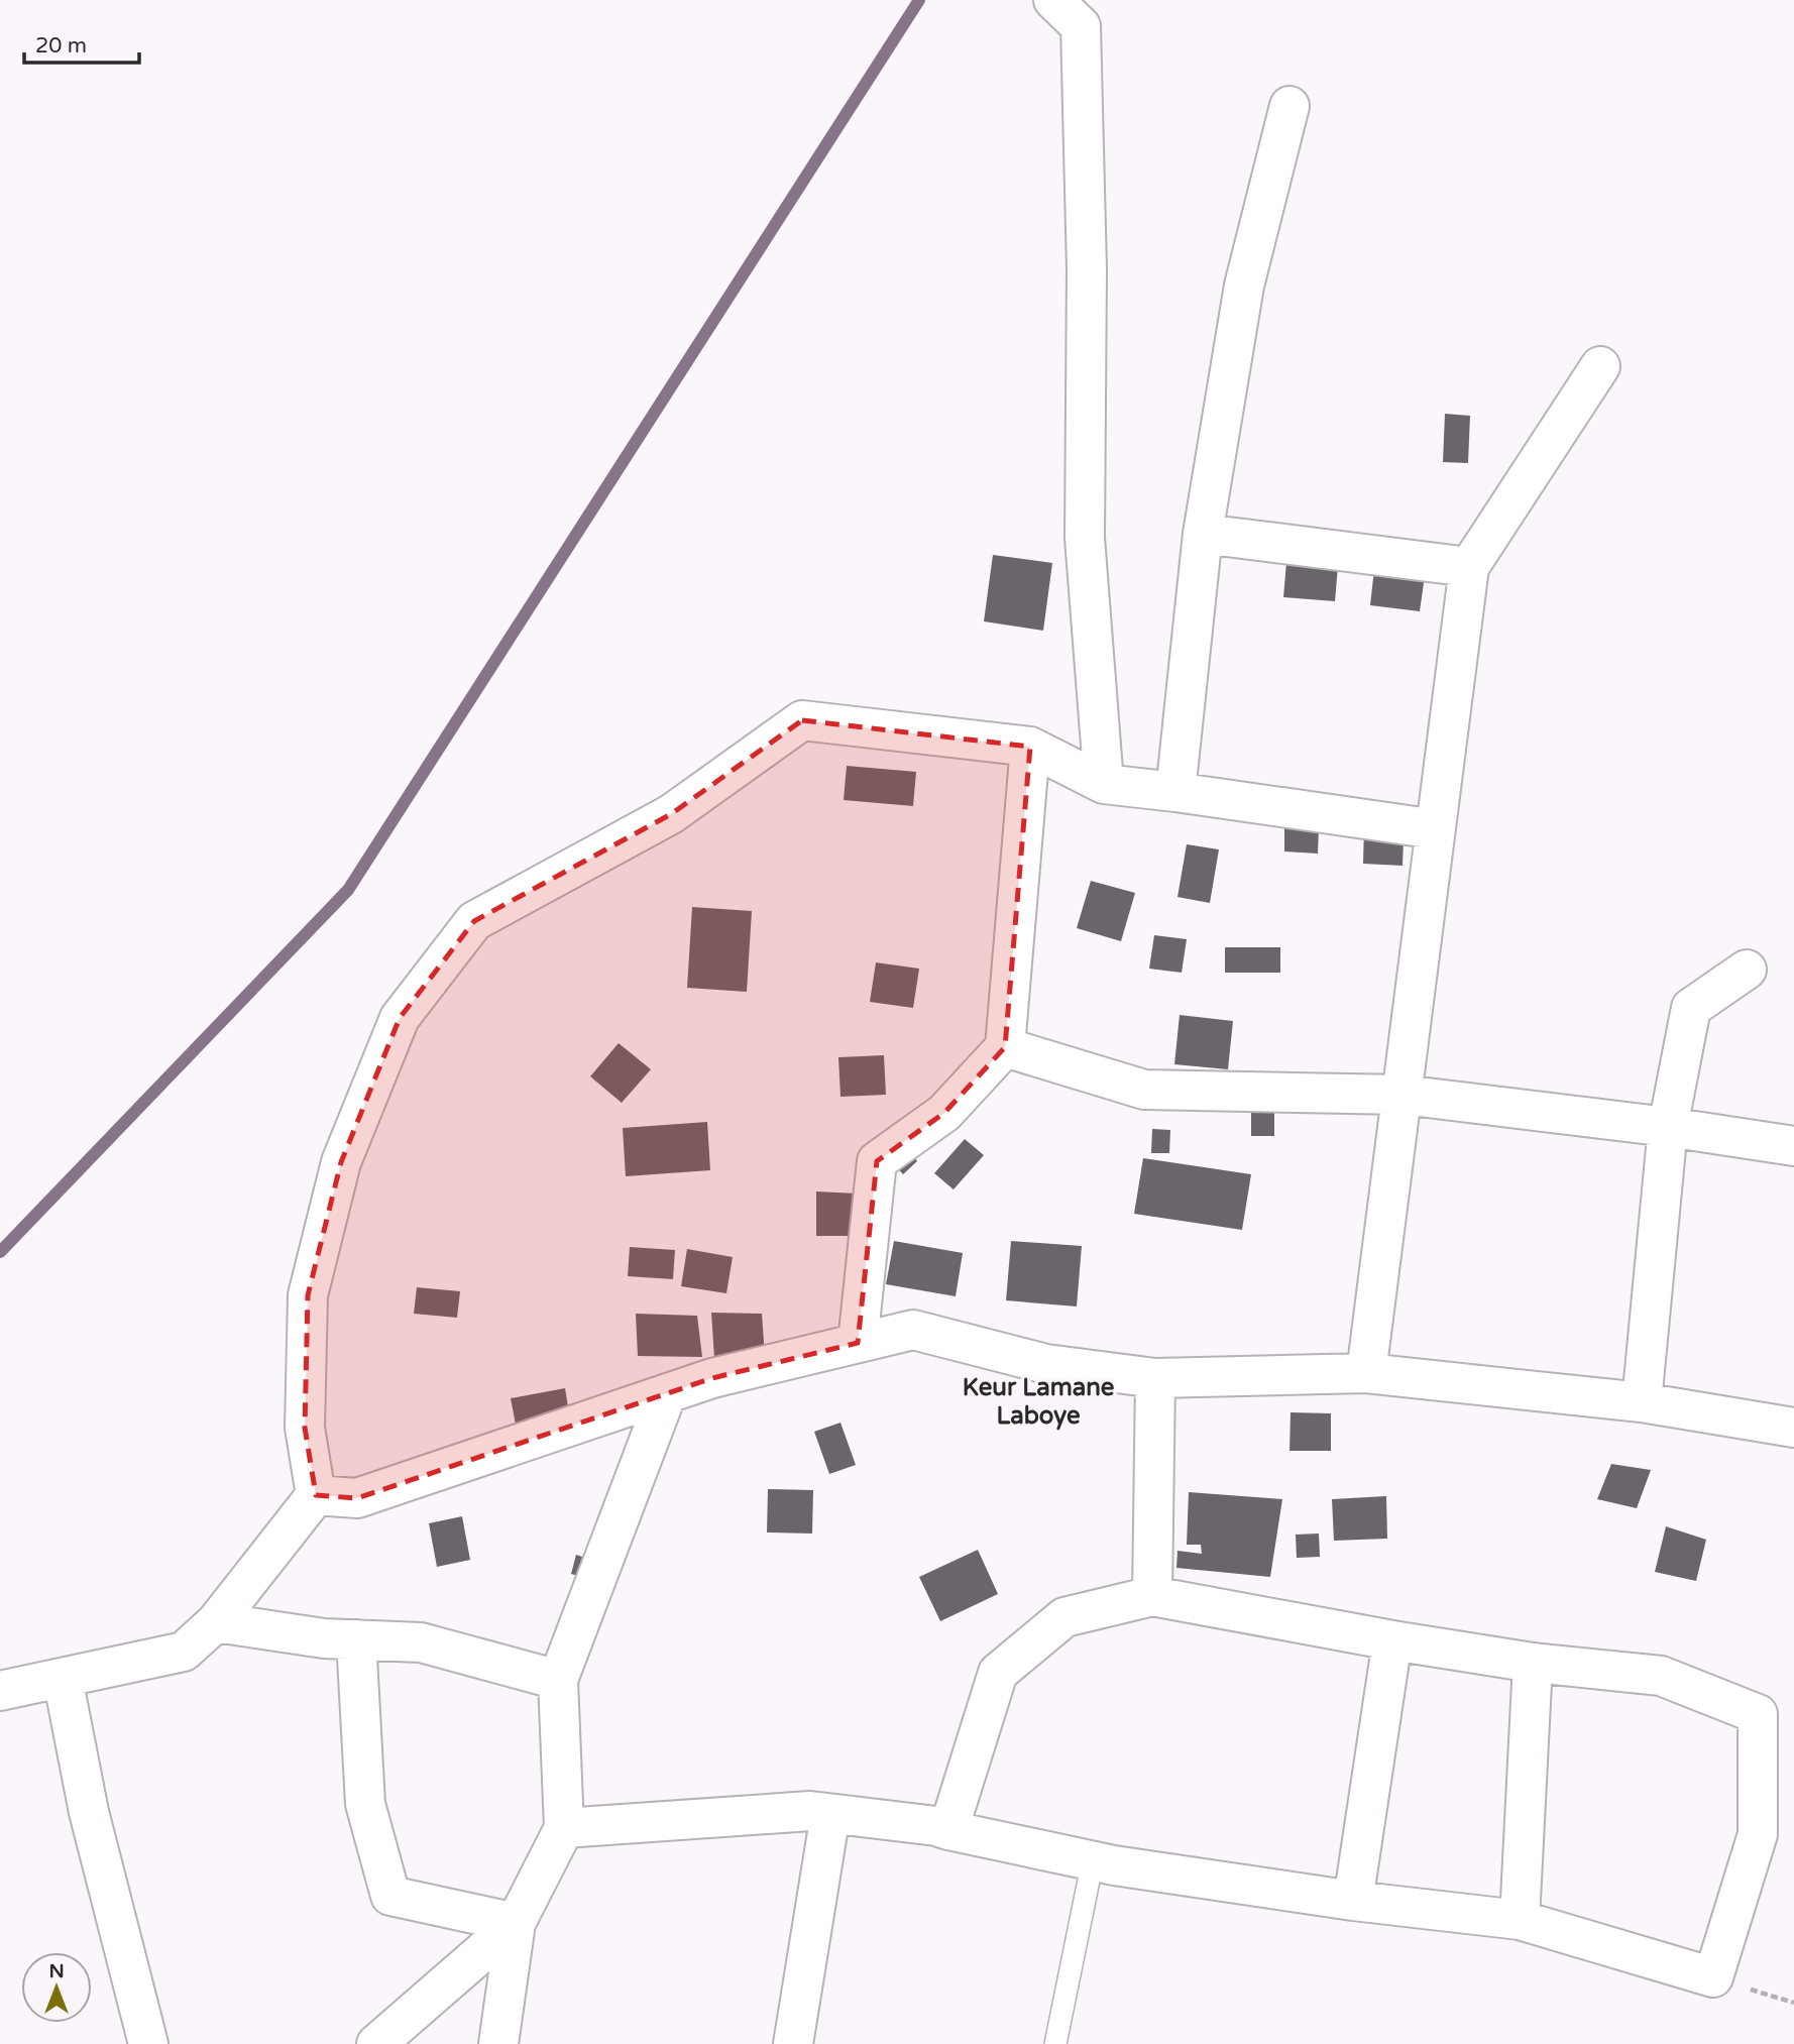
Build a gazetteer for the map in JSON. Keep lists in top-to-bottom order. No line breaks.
{"districts":["Keur Lamane Laboye"],"scale_bar":"20 m","north":"top"}
